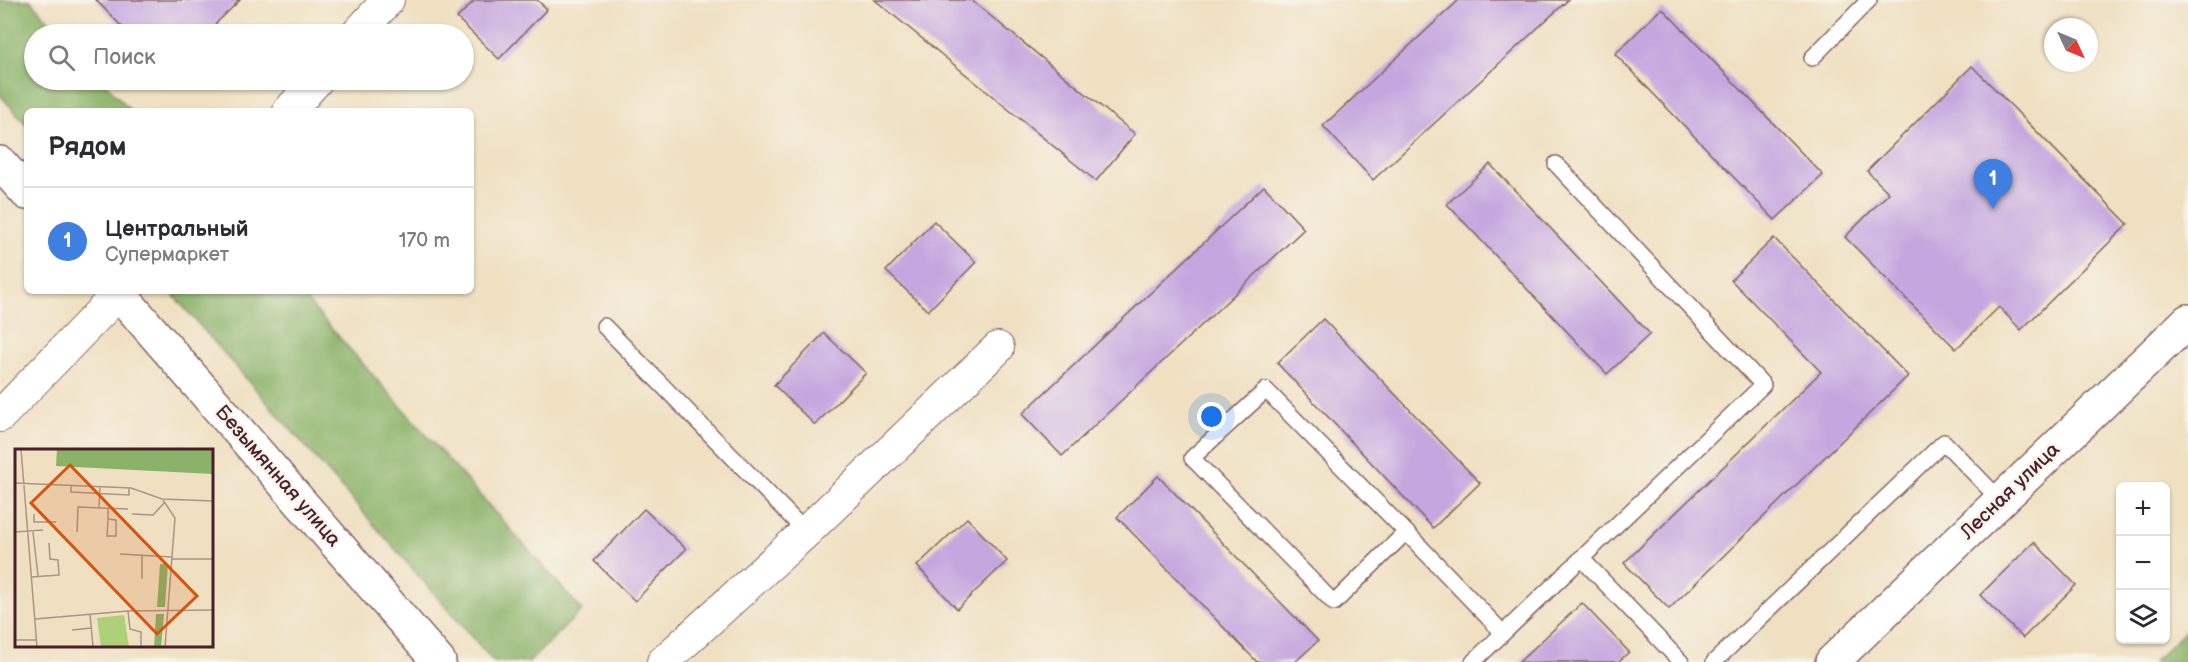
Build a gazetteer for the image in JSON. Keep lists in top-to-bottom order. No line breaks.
{"streets":{"street":["Безымянная улица","Лесная улица"]},"north":"bottom right","page":{"search":"Поиск","heading":"Рядом","pins":"1","list":[{"mark":"1","name":"Центральный","note":"Супермаркет","value":"170 m"}],"map_buttons":["+","−"]}}
